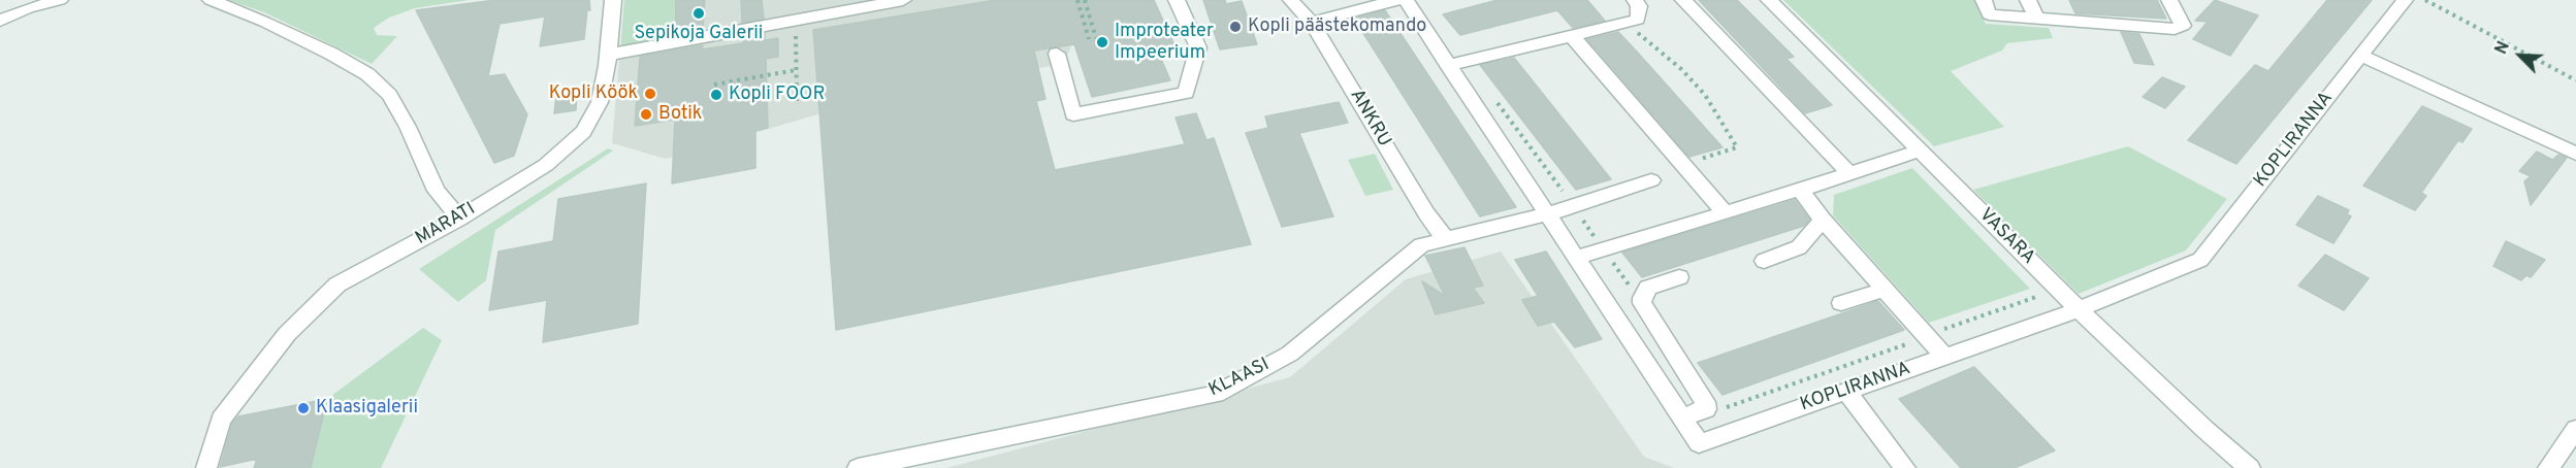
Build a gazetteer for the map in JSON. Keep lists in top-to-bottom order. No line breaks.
{"streets":{"street":["ANKRU","KOPLIRANNA","MARATI","VASARA","KLAASI"]},"crossings":[["ANKRU","KLAASI"],["KOPLIRANNA","VASARA"],["KOPLIRANNA","KLAASI"]],"places":["Sepikoja Galerii","Kopli päästekomando","Improteater Impeerium","Kopli Köök","Kopli FOOR","Botik","Klaasigalerii"],"north":"top left"}
